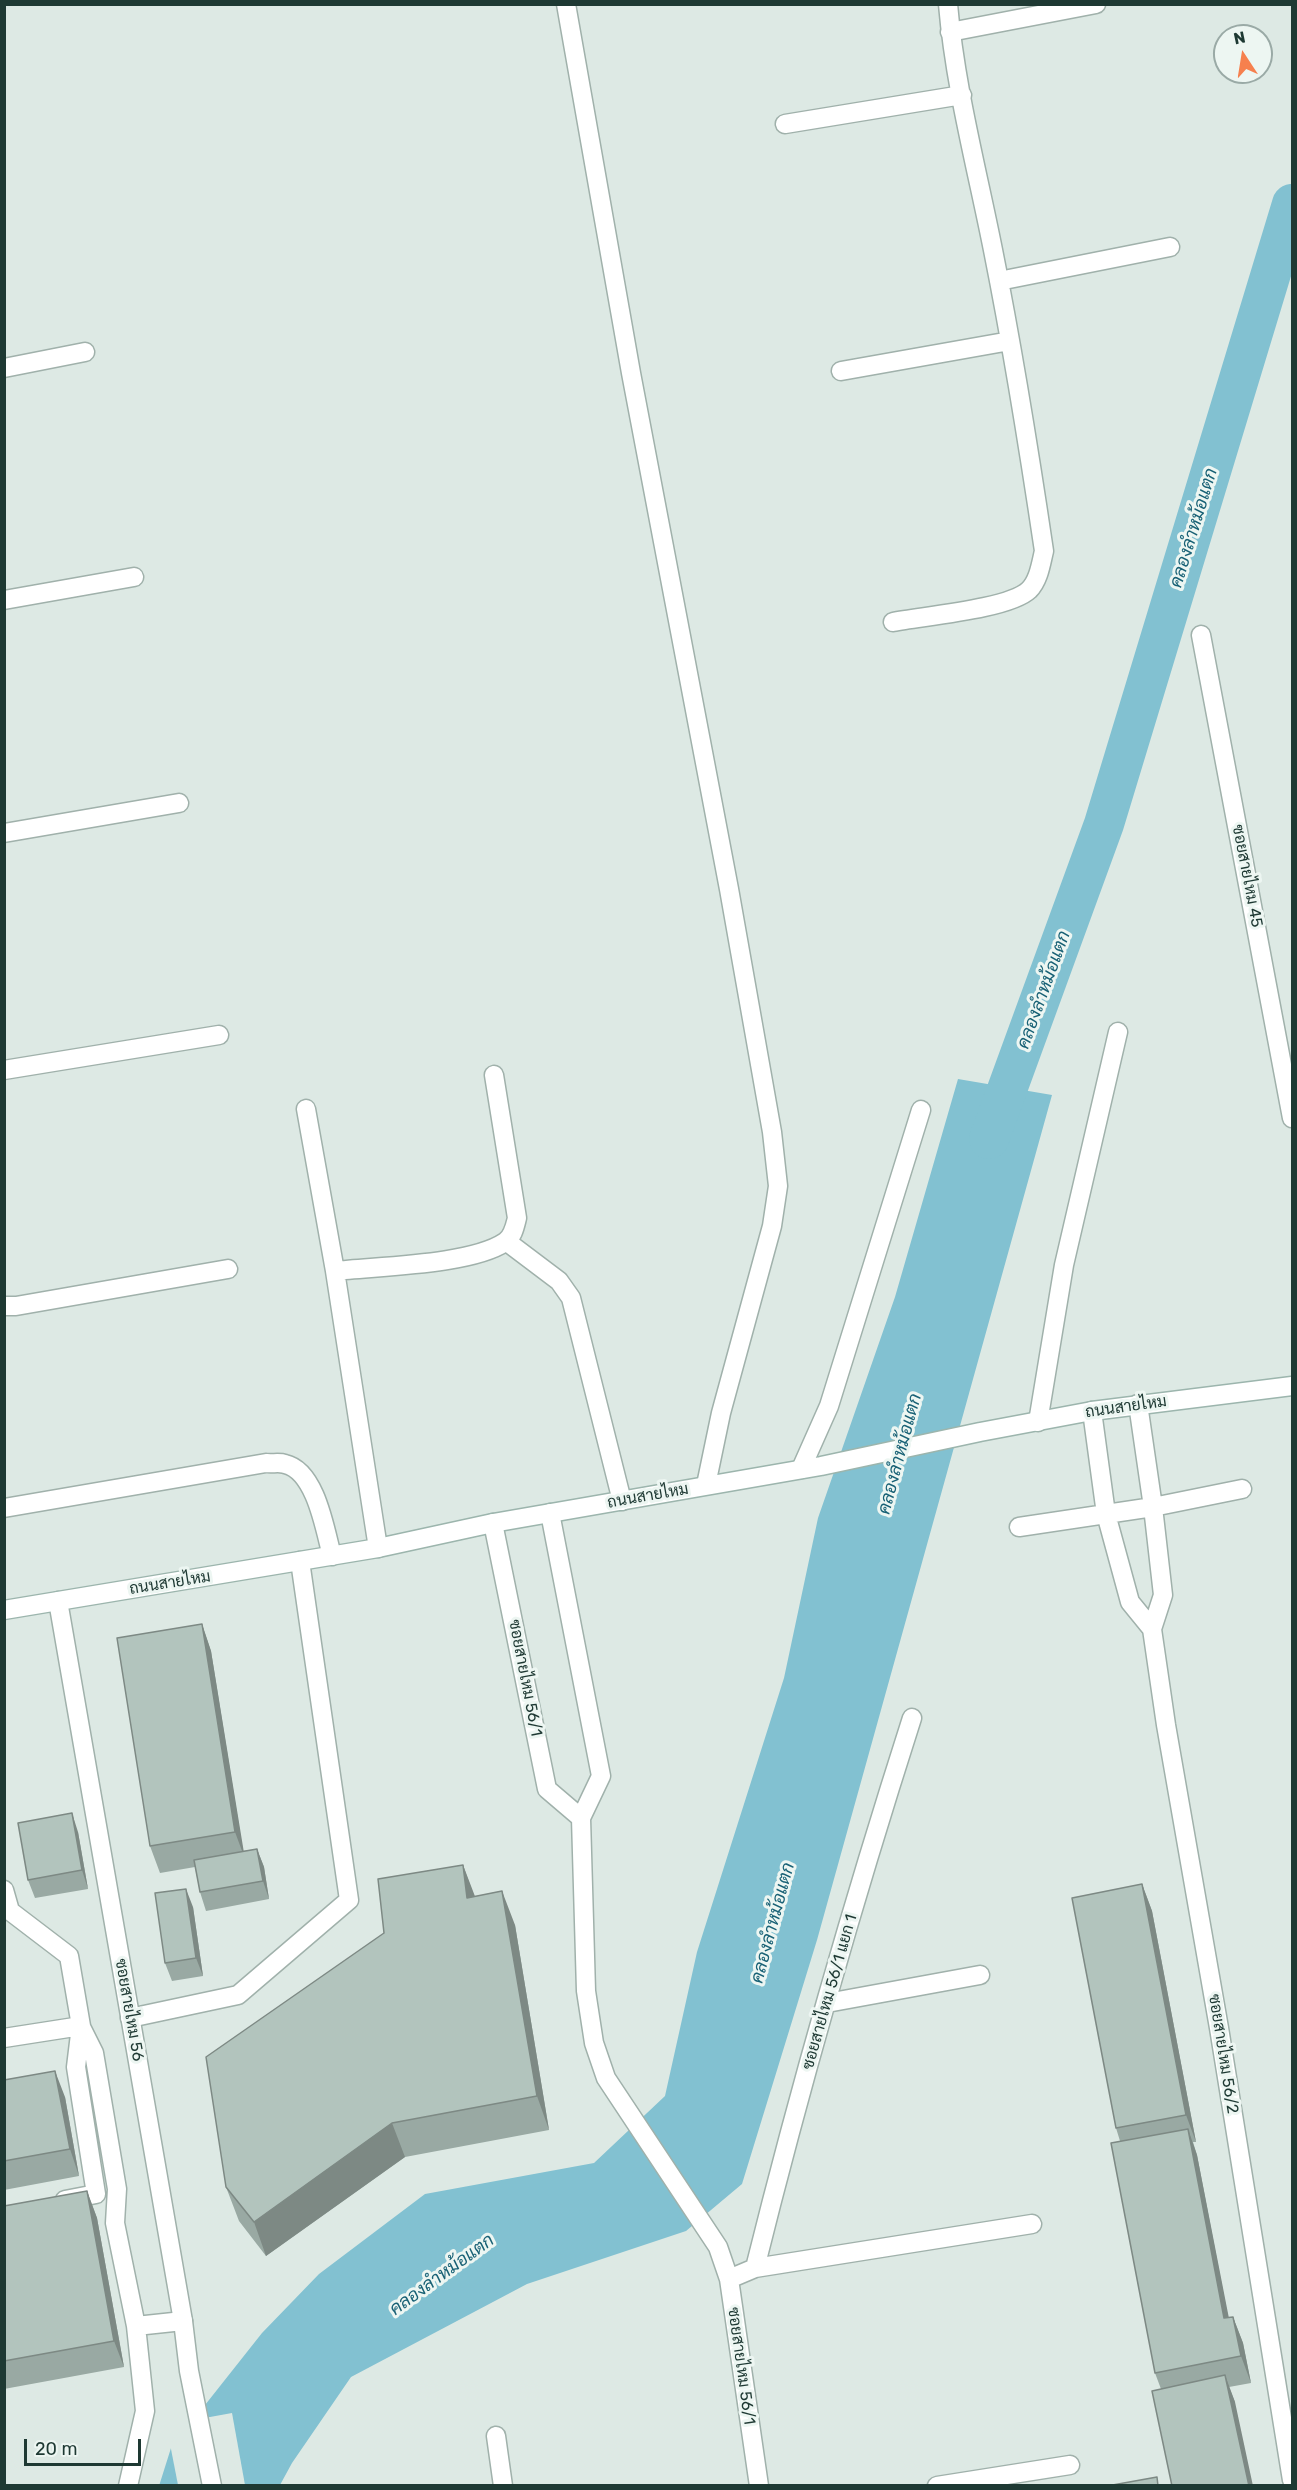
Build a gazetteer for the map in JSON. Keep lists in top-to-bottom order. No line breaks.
{"streets":{"street":["ซอยสายไหม 45","ถนนสายไหม","ซอยสายไหม 56/1","ซอยสายไหม 56/1 แยก 1","ซอยสายไหม 56","ซอยสายไหม 56/2"]},"crossings":[["ถนนสายไหม","ซอยสายไหม 56/1"],["ถนนสายไหม","ซอยสายไหม 56"],["ถนนสายไหม","ซอยสายไหม 56/2"]],"water":["คลองลำหม้อแตก"],"scale_bar":"20 m","north":"top"}
